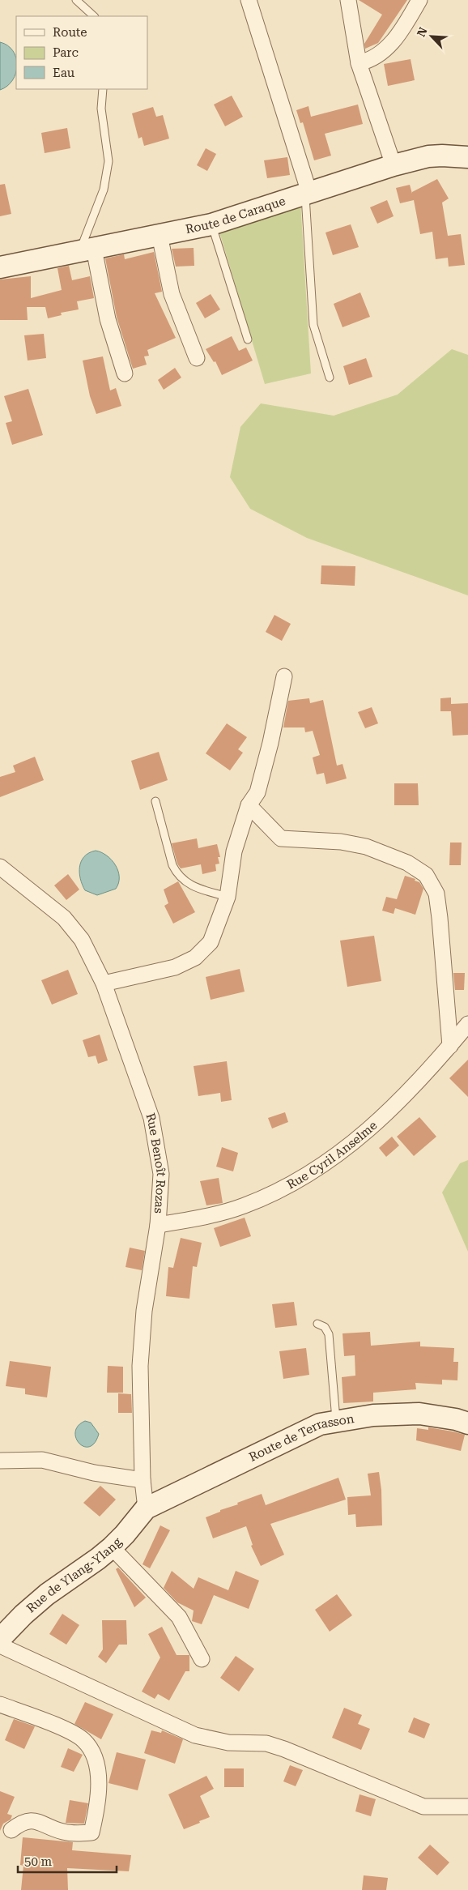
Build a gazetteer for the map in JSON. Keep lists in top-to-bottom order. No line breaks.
{"streets":{"street":["Route de Caraque","Rue Cyril Anselme","Rue Benoît Rozas","Route de Terrasson","Rue de Ylang-Ylang"]},"crossings":[["Rue Cyril Anselme","Rue Benoît Rozas"],["Rue Benoît Rozas","Route de Terrasson"],["Rue Benoît Rozas","Rue de Ylang-Ylang"],["Route de Terrasson","Rue de Ylang-Ylang"]],"legend":["Route","Parc","Eau"],"scale_bar":"50 m","north":"top left"}
